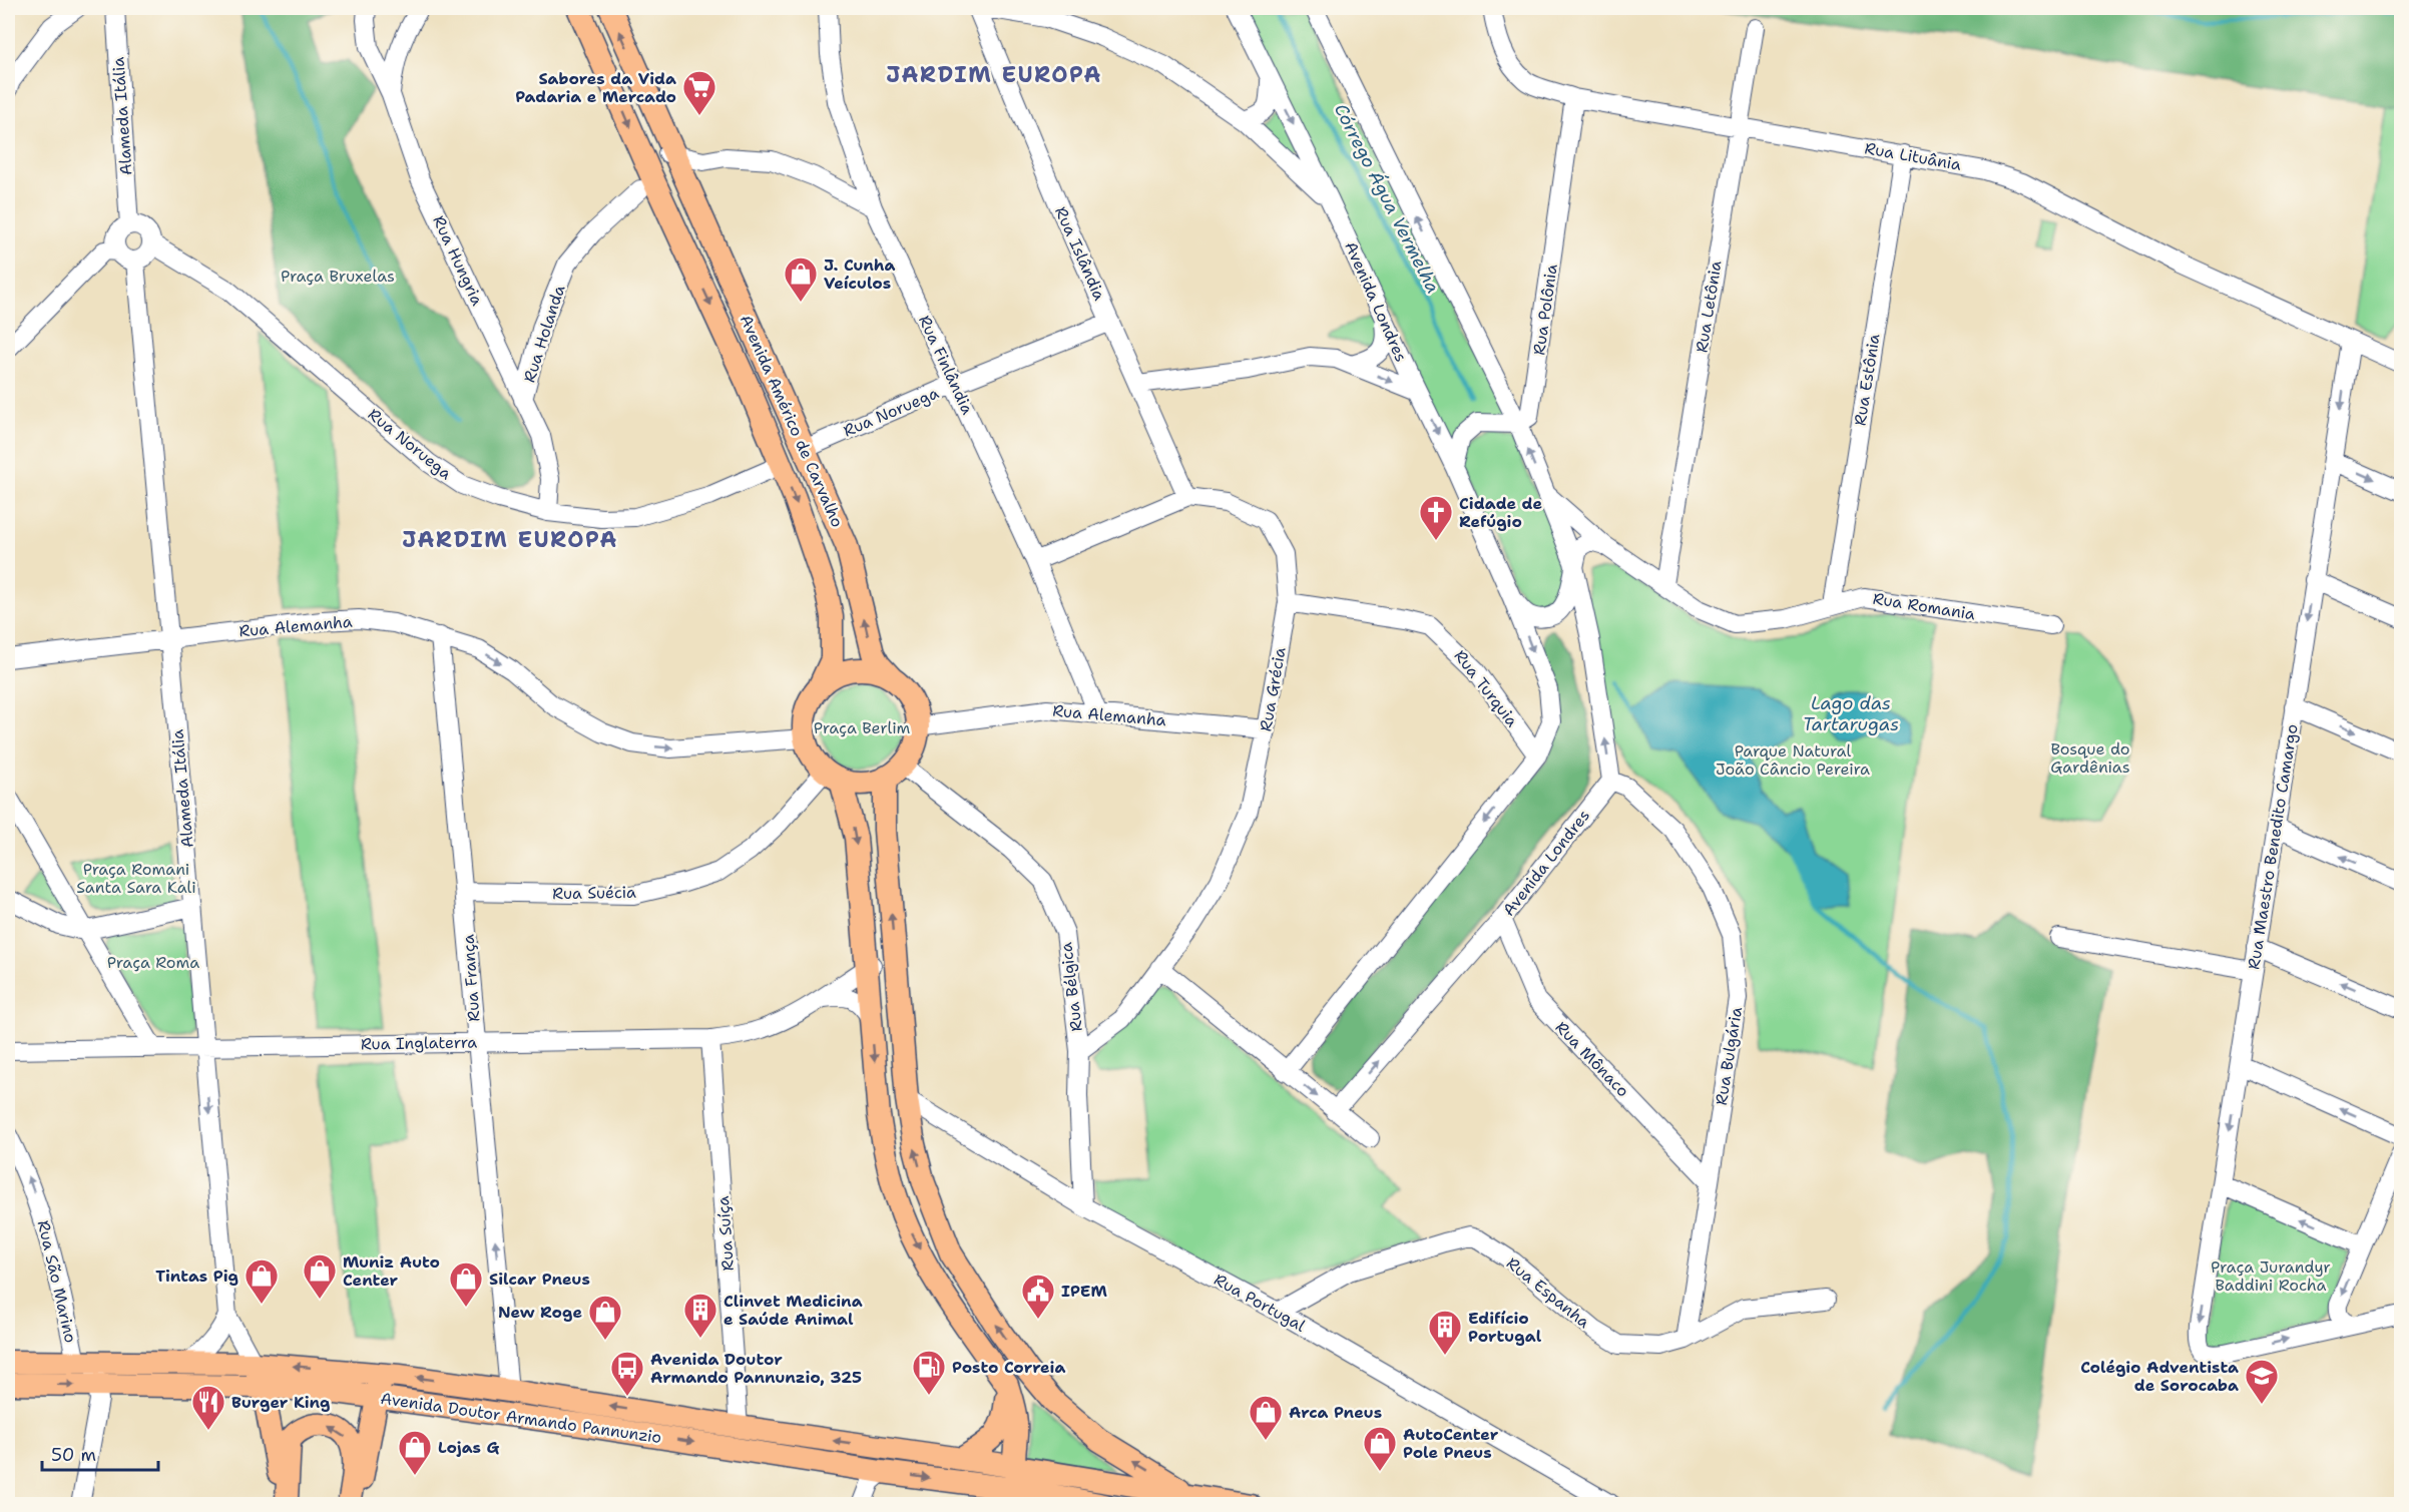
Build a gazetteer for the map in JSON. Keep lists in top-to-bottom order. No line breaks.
{"streets":{"main road":["Avenida Américo de Carvalho","Avenida Doutor Armando Pannunzio"],"street":["Alameda Itália","Rua Lituânia","Rua Islândia","Rua Hungria","Avenida Londres","Rua Letônia","Rua Polônia","Rua Holanda","Rua Finlândia","Rua Estônia","Rua Noruega","Rua Romania","Rua Alemanha","Rua Turquia","Rua Grécia","Rua Maestro Benedito Camargo","Rua Suécia","Rua França","Rua Bélgica","Rua Inglaterra","Rua Bulgária","Rua Mônaco","Rua Suíça","Rua São Marino","Rua Espanha","Rua Portugal"]},"crossings":[["Alameda Itália","Rua Noruega"],["Alameda Itália","Rua Alemanha"],["Alameda Itália","Rua Inglaterra"],["Alameda Itália","Avenida Doutor Armando Pannunzio"],["Rua Lituânia","Rua Letônia"],["Rua Lituânia","Rua Polônia"],["Rua Lituânia","Rua Estônia"],["Rua Lituânia","Rua Maestro Benedito Camargo"],["Rua Islândia","Rua Noruega"],["Rua Islândia","Rua Grécia"],["Rua Hungria","Rua Holanda"],["Rua Hungria","Rua Noruega"],["Avenida Londres","Rua Turquia"],["Avenida Londres","Rua Bulgária"],["Avenida Londres","Rua Mônaco"],["Rua Letônia","Rua Romania"],["Rua Holanda","Avenida Américo de Carvalho"],["Rua Finlândia","Rua Noruega"],["Rua Finlândia","Rua Alemanha"],["Rua Estônia","Rua Romania"],["Rua Noruega","Avenida Américo de Carvalho"],["Avenida Américo de Carvalho","Rua Alemanha"],["Avenida Américo de Carvalho","Rua Suécia"],["Avenida Américo de Carvalho","Rua Bélgica"],["Rua Alemanha","Rua Grécia"],["Rua Alemanha","Rua Suécia"],["Rua Alemanha","Rua França"],["Rua Alemanha","Rua Bélgica"],["Rua Turquia","Rua Grécia"],["Rua Grécia","Rua Bélgica"],["Rua Suécia","Rua França"],["Rua Suécia","Rua Bélgica"],["Rua França","Rua Inglaterra"],["Rua França","Avenida Doutor Armando Pannunzio"],["Rua Bélgica","Rua Portugal"],["Rua Inglaterra","Rua Suíça"],["Rua Bulgária","Rua Mônaco"],["Rua Bulgária","Rua Espanha"],["Rua Suíça","Avenida Doutor Armando Pannunzio"],["Rua São Marino","Avenida Doutor Armando Pannunzio"],["Rua Espanha","Rua Portugal"]],"one_way":["Rua França","Rua São Marino"],"districts":["JARDIM EUROPA","JARDIM EUROPA"],"water":["Córrego Água Vermelha","Lago das Tartarugas"],"parks":["Praça Bruxelas","Praça Berlim","Bosque do Gardênias","Parque Natural João Câncio Pereira","Praça Romani Santa Sara Kali","Praça Roma","Praça Jurandyr Baddini Rocha"],"places":{"supermarket":["Sabores da Vida Padaria e Mercado"],"shop":["J. Cunha Veículos","Muniz Auto Center","Tintas Pig","Silcar Pneus","New Roge","Arca Pneus","AutoCenter Pole Pneus","Lojas G"],"church":["Cidade de Refúgio"],"public building":["IPEM"],"building":["Clinvet Medicina e Saúde Animal","Edifício Portugal"],"fuel station":["Posto Correia"],"bus stop":["Avenida Doutor Armando Pannunzio, 325"],"school or university":["Colégio Adventista de Sorocaba"],"restaurant":["Burger King"]},"scale_bar":"50 m"}
